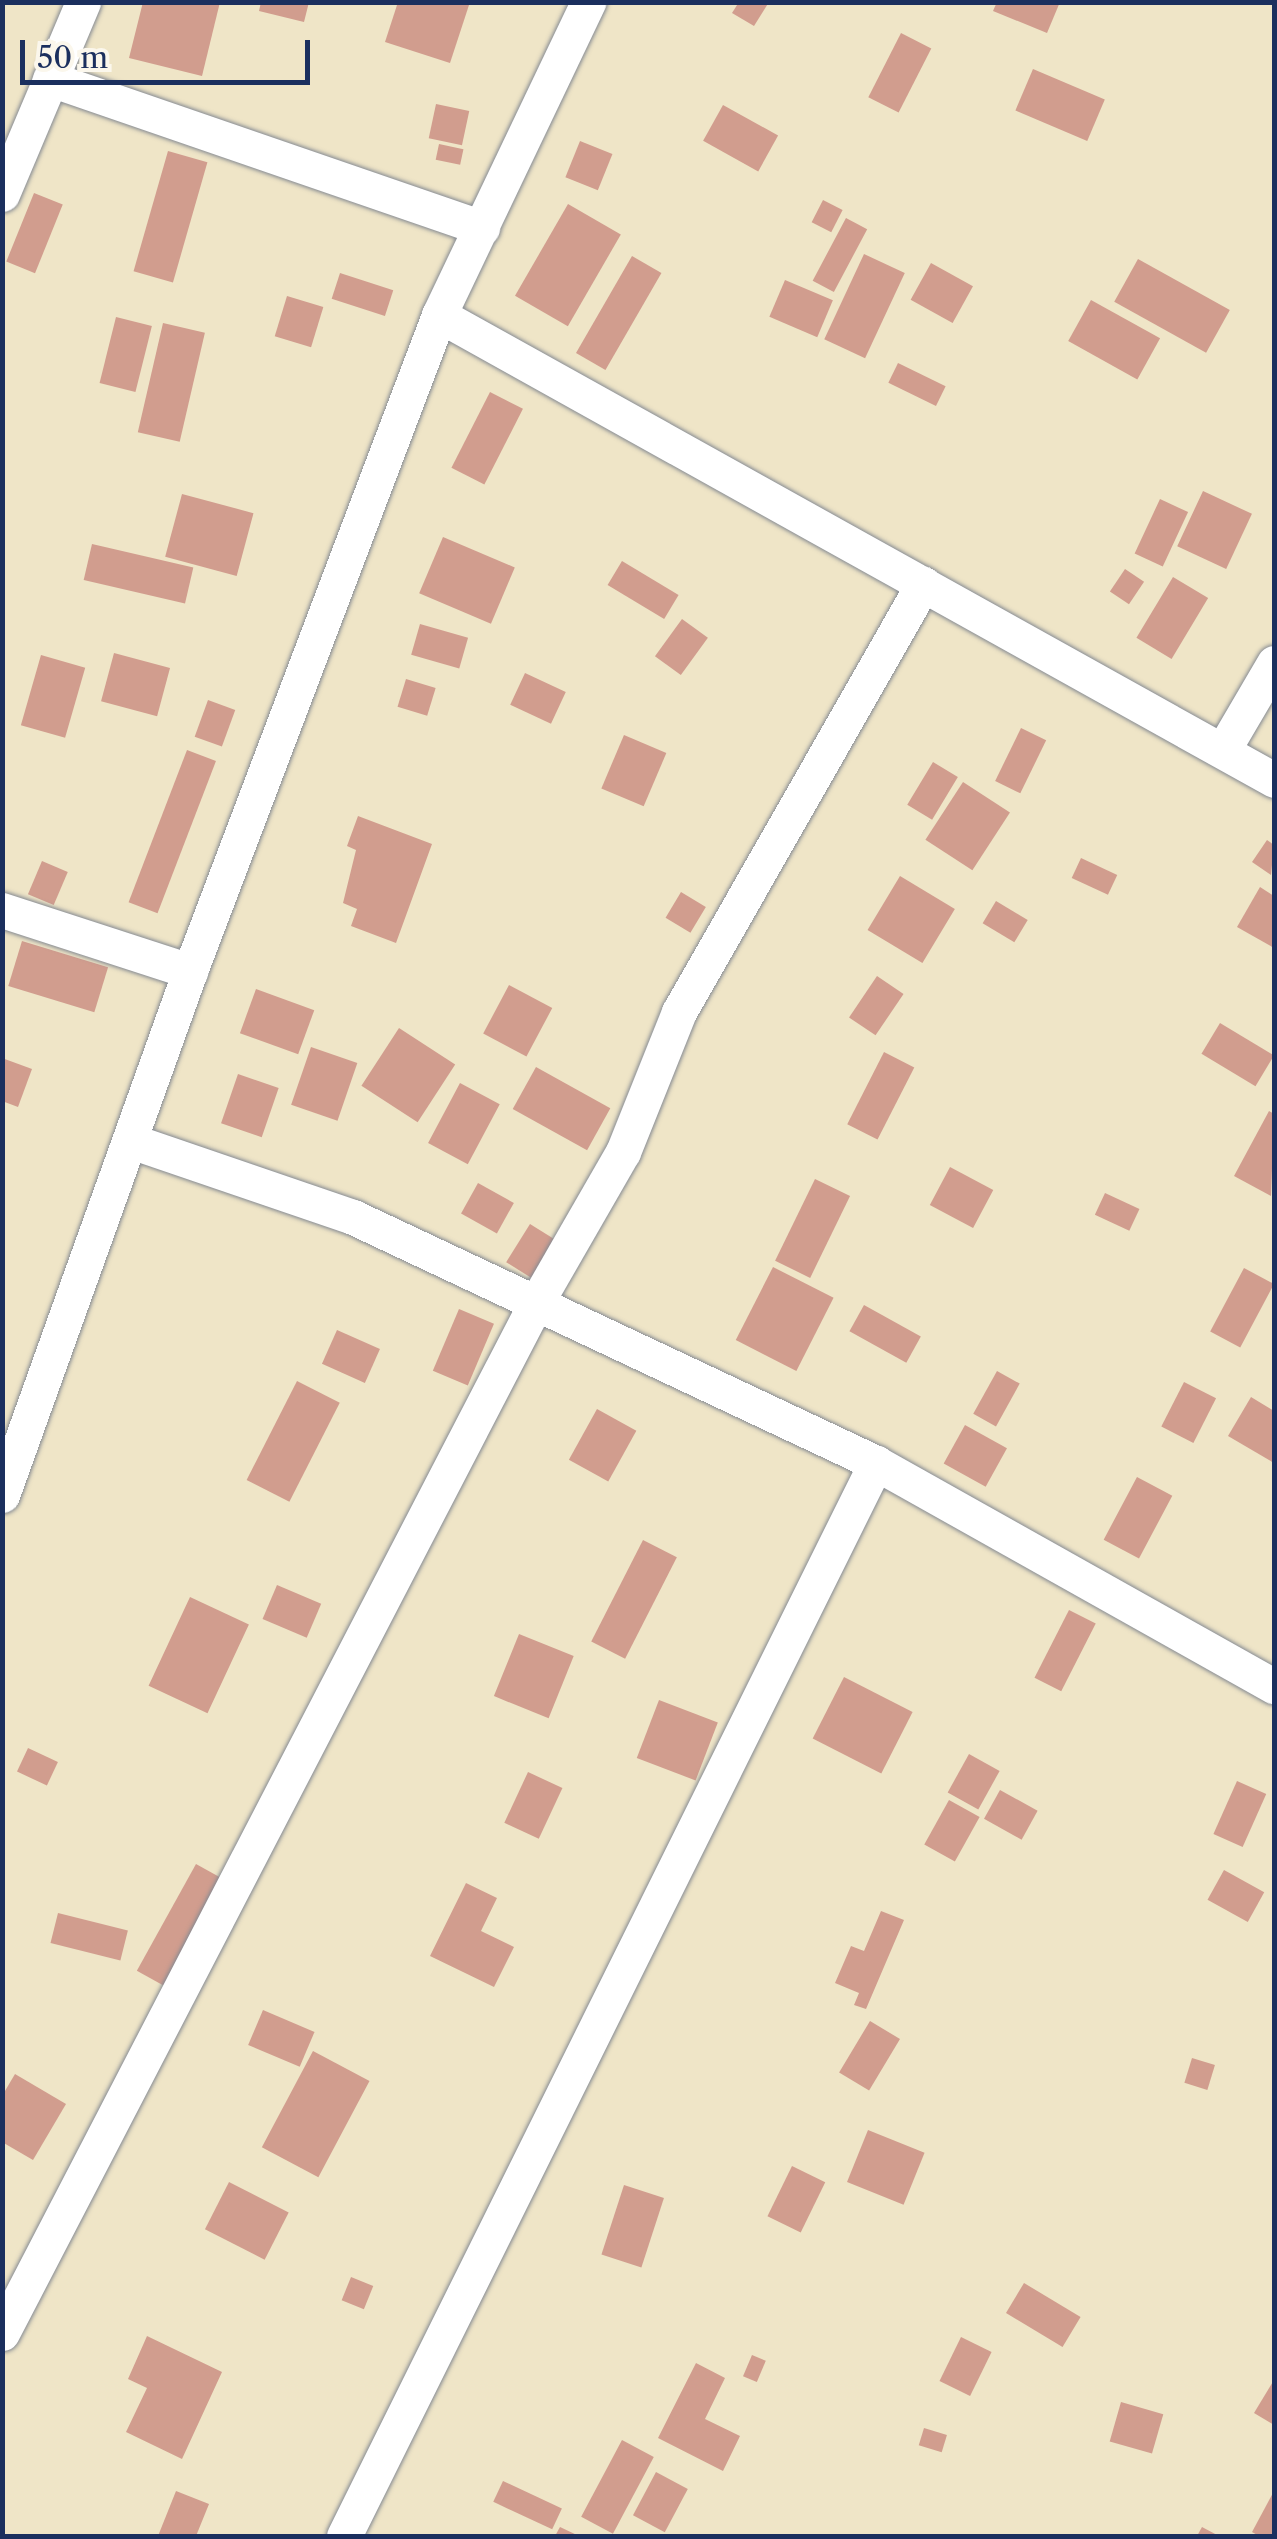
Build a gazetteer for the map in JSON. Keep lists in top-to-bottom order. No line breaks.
{"scale_bar":"50 m"}
